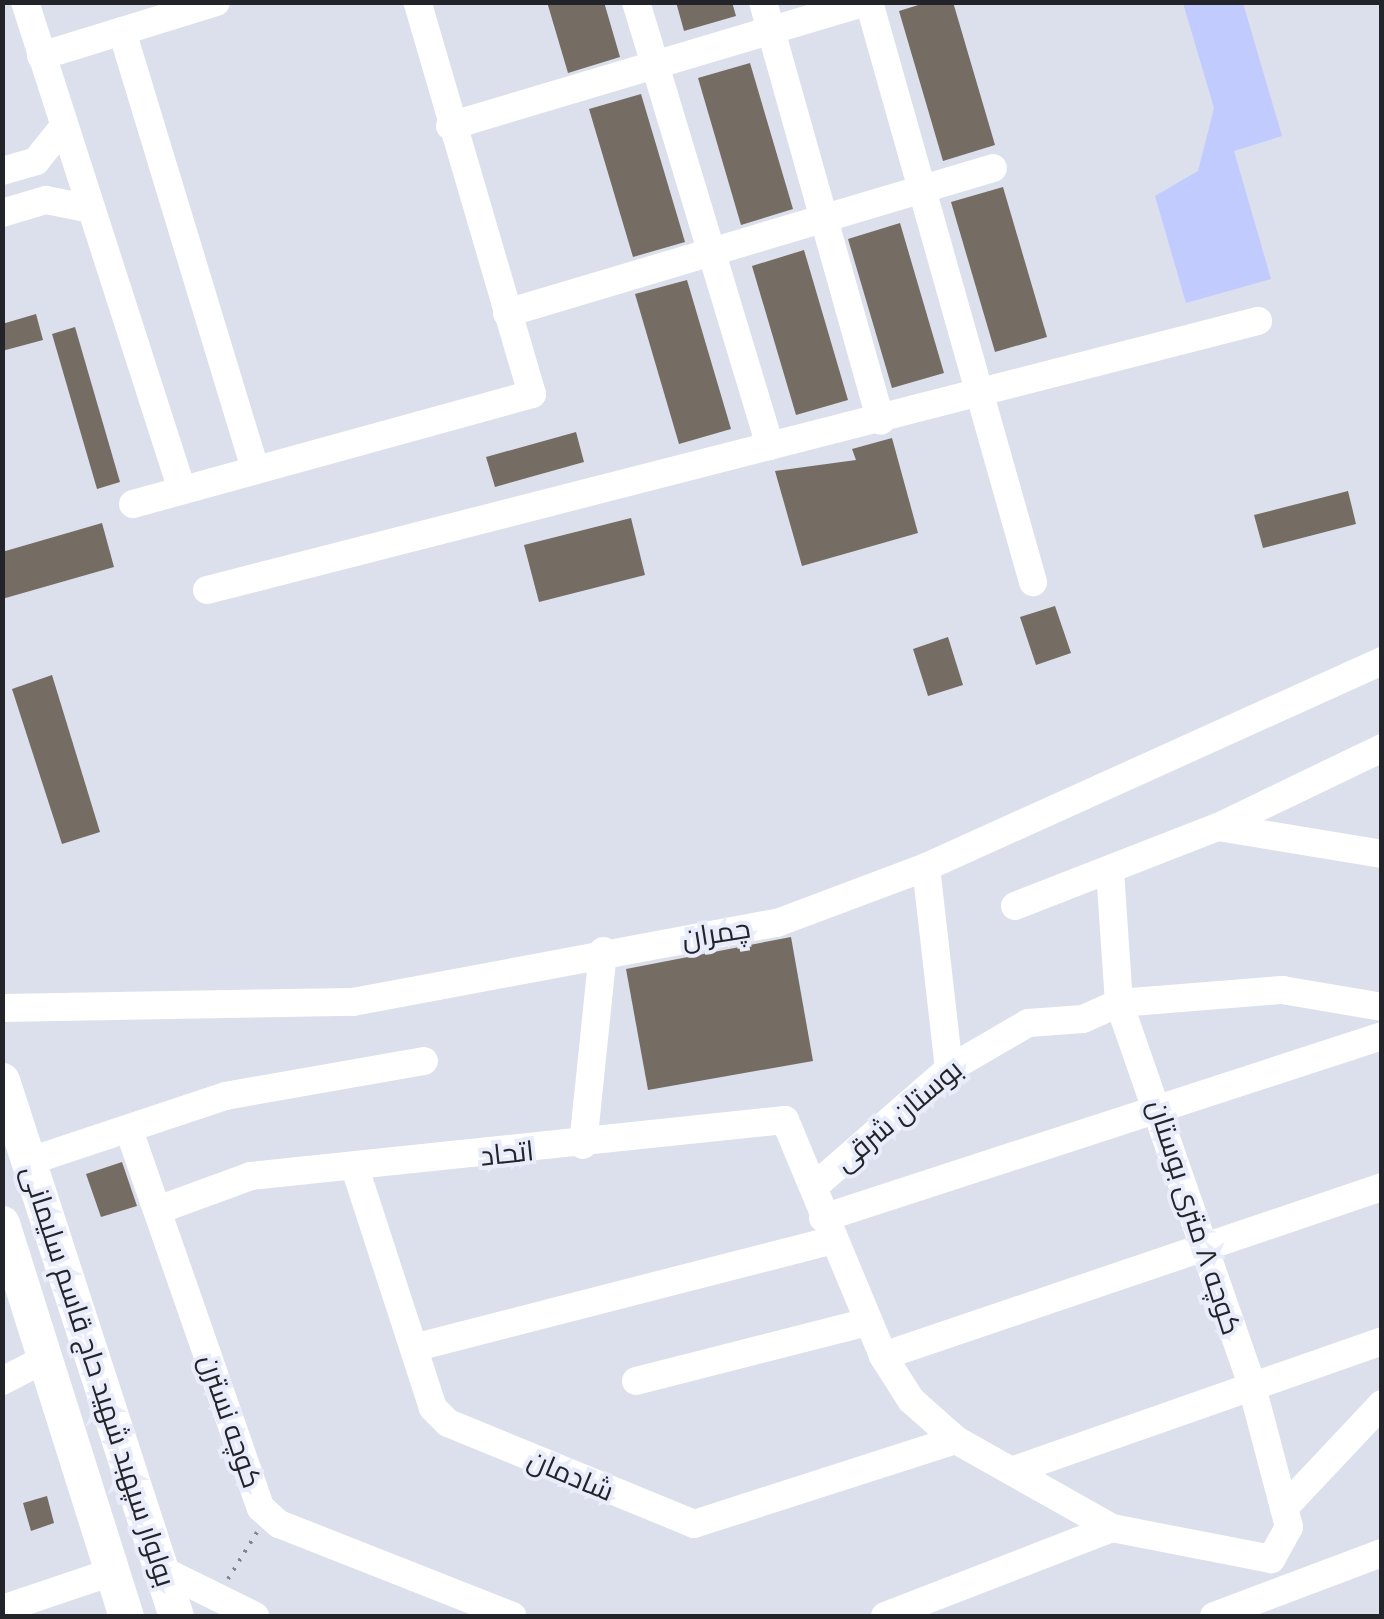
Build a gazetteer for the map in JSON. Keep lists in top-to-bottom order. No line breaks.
{"streets":{"main road":["بولوار سپهبد شهید حاج قاسم سلیمانی"],"street":["چمران","بوستان شرقی","اتحاد","کوچه ۸ متری بوستان","کوچه نسترن","شادمان"]},"crossings":[["بوستان شرقی","اتحاد"],["بوستان شرقی","کوچه ۸ متری بوستان"],["بوستان شرقی","شادمان"],["اتحاد","کوچه نسترن"],["اتحاد","شادمان"]]}
